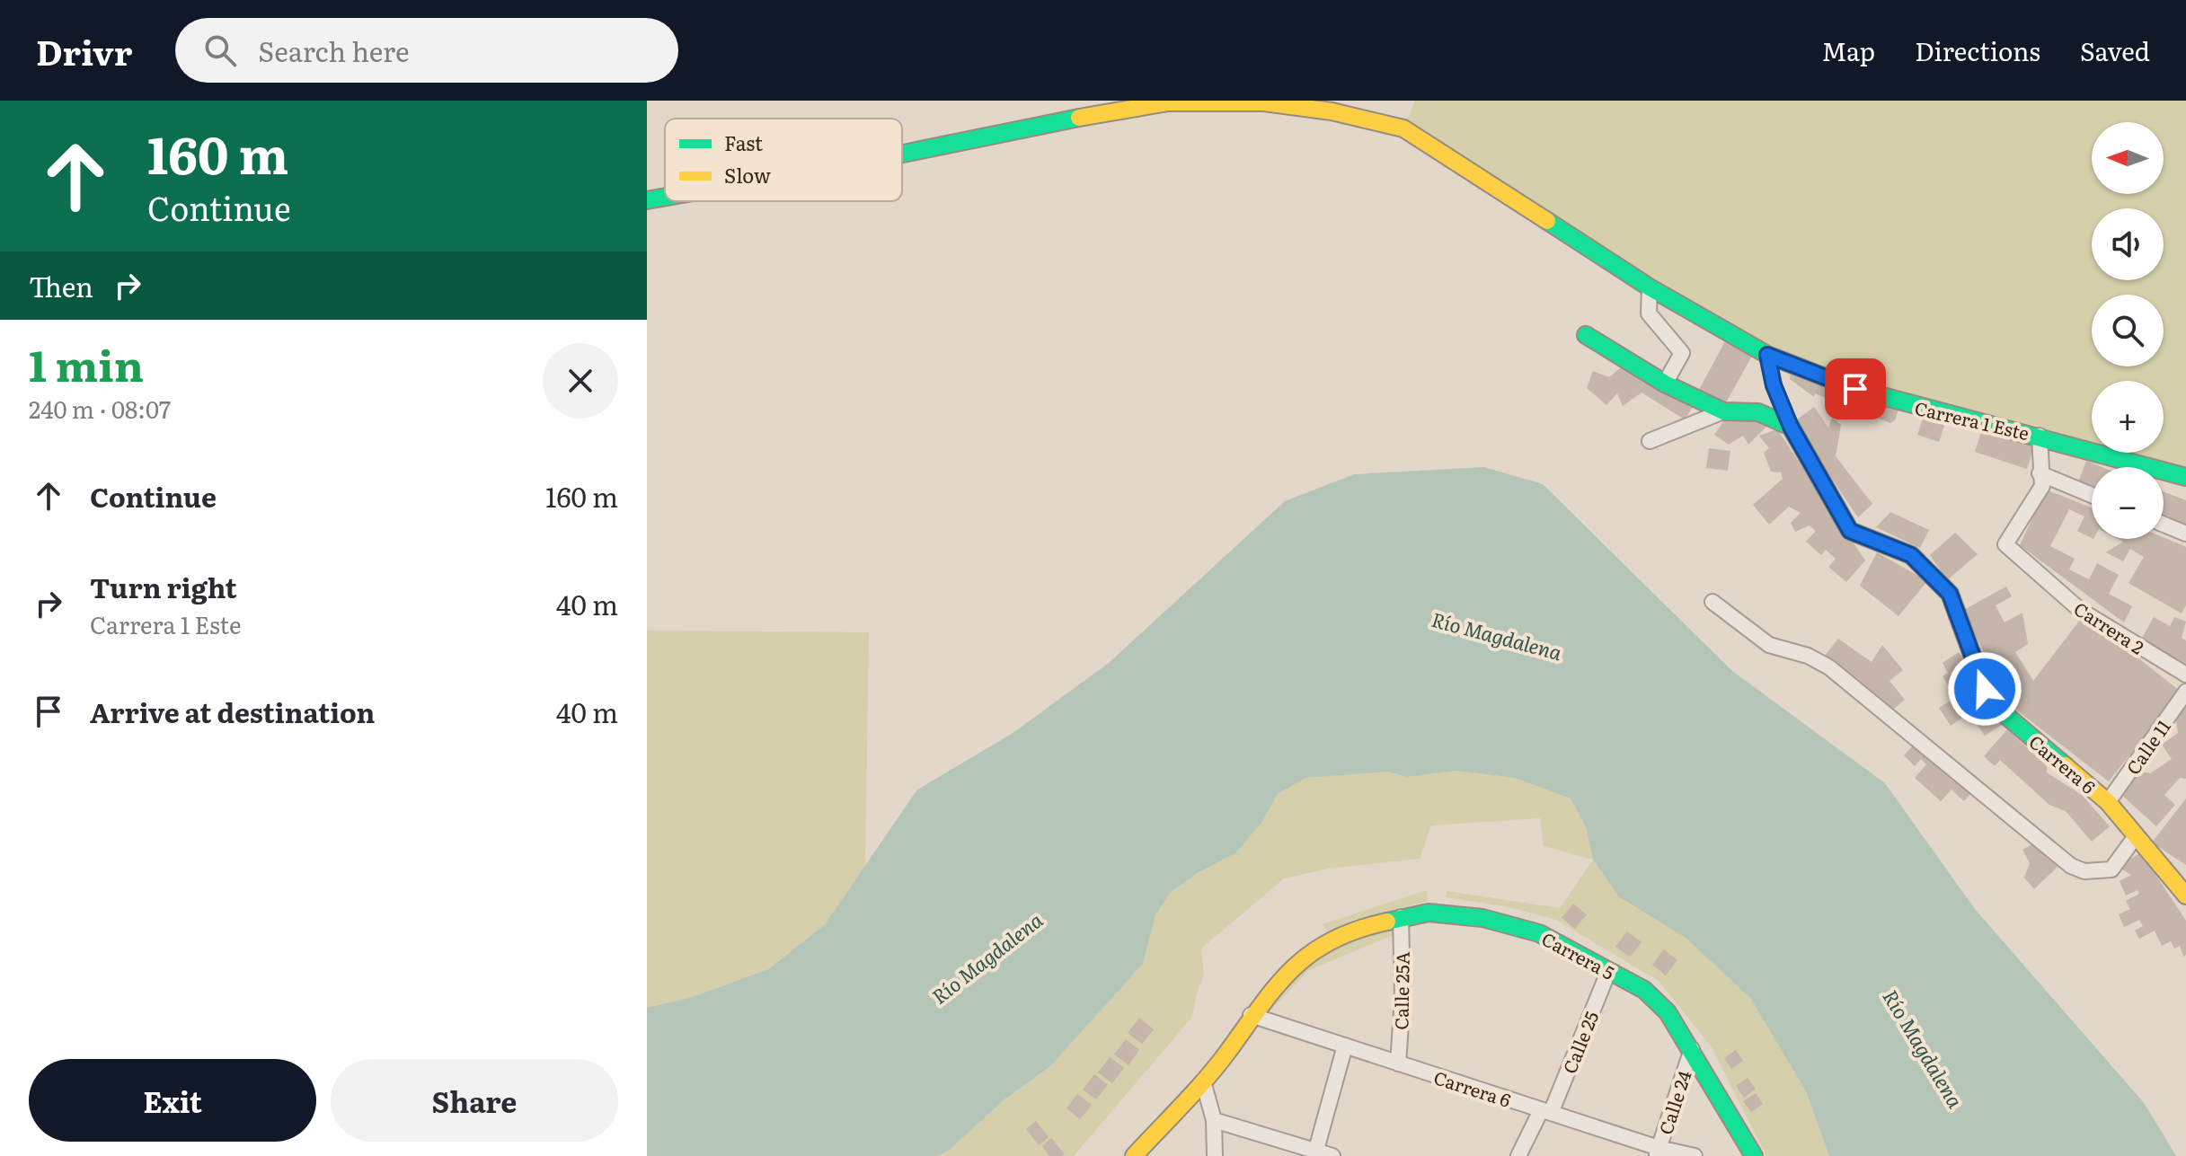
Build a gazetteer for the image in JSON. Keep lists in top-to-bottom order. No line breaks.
{"streets":{"street":["Carrera 1 Este","Carrera 2","Calle 11","Carrera 6","Carrera 5","Calle 25A","Calle 25","Calle 24"]},"crossings":[["Calle 11","Carrera 6"],["Carrera 6","Carrera 5"],["Carrera 6","Calle 25A"],["Carrera 6","Calle 25"],["Carrera 6","Calle 24"],["Carrera 5","Calle 25A"],["Carrera 5","Calle 25"],["Carrera 5","Calle 24"]],"water":["Río Magdalena"],"legend":["Fast","Slow"],"north":"left","page":{"header":"Drivr","search":"Search here","nav":["Map","Directions","Saved"],"turn":["160 m","Continue"],"map_buttons":["+","−"],"then":"Then","heading":["1 min","240 m · 08:07"],"list":[{"name":"Continue","value":"160 m"},{"name":"Turn right","note":"Carrera 1 Este","value":"40 m"},{"name":"Arrive at destination","value":"40 m"}],"buttons":["Exit","Share"]}}
